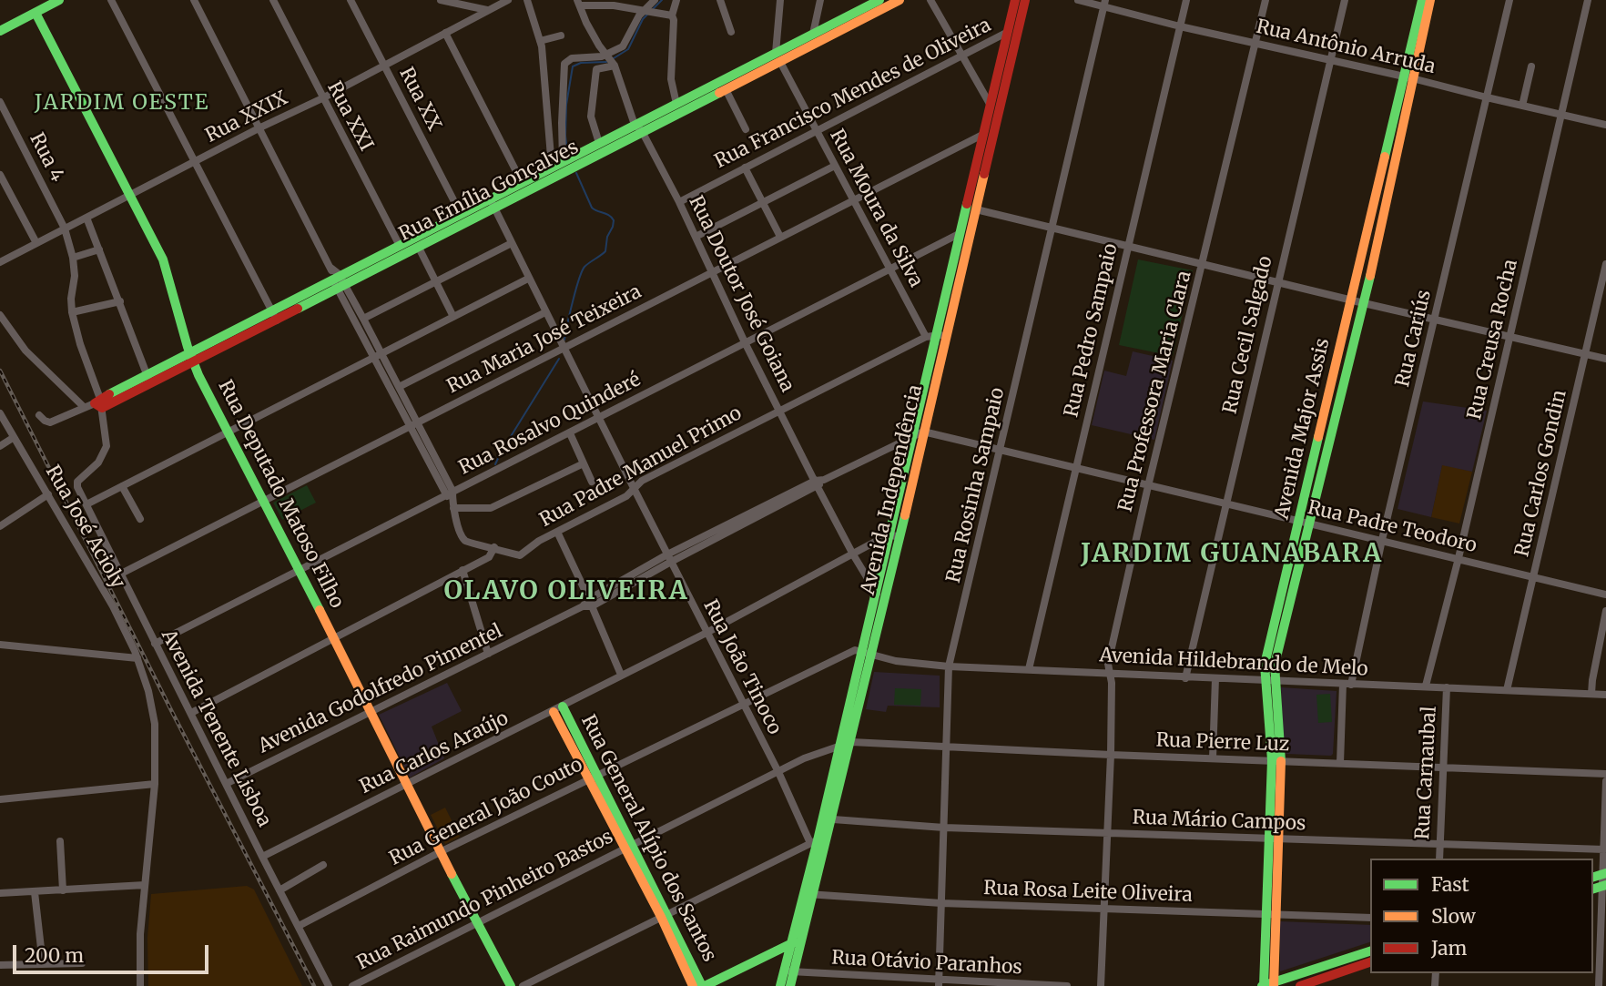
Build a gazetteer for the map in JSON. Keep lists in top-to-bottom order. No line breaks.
{"streets":{"street":["Rua Antônio Arruda","Rua Francisco Mendes de Oliveira","Rua XX","Rua XXI","Rua XXIX","Rua 4","Rua Emília Gonçalves","Rua Moura da Silva","Rua Doutor José Goiana","Rua Pedro Sampaio","Rua Cecil Salgado","Rua Cariús","Rua Maria José Teixeira","Rua Creusa Rocha","Rua Professora Maria Clara","Rua Rosalvo Quinderé","Avenida Major Assis","Rua Padre Manuel Primo","Rua Carlos Gondin","Rua Rosinha Sampaio","Avenida Independência","Rua Deputado Matoso Filho","Rua José Acioly","Rua Padre Teodoro","Avenida Hildebrando de Melo","Rua João Tinoco","Avenida Godolfredo Pimentel","Avenida Tenente Lisboa","Rua Pierre Luz","Rua Carlos Araújo","Rua Carnaubal","Rua General João Couto","Rua Mário Campos","Rua General Alípio dos Santos","Rua Rosa Leite Oliveira","Rua Raimundo Pinheiro Bastos","Rua Otávio Paranhos"]},"crossings":[["Rua Antônio Arruda","Rua Pedro Sampaio"],["Rua Antônio Arruda","Rua Cecil Salgado"],["Rua Antônio Arruda","Rua Cariús"],["Rua Antônio Arruda","Rua Creusa Rocha"],["Rua Antônio Arruda","Rua Professora Maria Clara"],["Rua Antônio Arruda","Avenida Major Assis"],["Rua Antônio Arruda","Rua Rosinha Sampaio"],["Rua Francisco Mendes de Oliveira","Rua Moura da Silva"],["Rua Francisco Mendes de Oliveira","Rua Doutor José Goiana"],["Rua Francisco Mendes de Oliveira","Avenida Independência"],["Rua XX","Rua XXIX"],["Rua XX","Rua Emília Gonçalves"],["Rua XXI","Rua XXIX"],["Rua XXI","Rua Emília Gonçalves"],["Rua XXIX","Rua 4"],["Rua XXIX","Rua Deputado Matoso Filho"],["Rua 4","Rua Emília Gonçalves"],["Rua 4","Avenida Tenente Lisboa"],["Rua Emília Gonçalves","Rua Moura da Silva"],["Rua Emília Gonçalves","Rua Doutor José Goiana"],["Rua Emília Gonçalves","Rua Deputado Matoso Filho"],["Rua Emília Gonçalves","Rua João Tinoco"],["Rua Moura da Silva","Rua Maria José Teixeira"],["Rua Moura da Silva","Rua Rosalvo Quinderé"],["Rua Moura da Silva","Rua Padre Manuel Primo"],["Rua Moura da Silva","Avenida Independência"],["Rua Doutor José Goiana","Rua Maria José Teixeira"],["Rua Doutor José Goiana","Rua Rosalvo Quinderé"],["Rua Doutor José Goiana","Rua Padre Manuel Primo"],["Rua Doutor José Goiana","Avenida Independência"],["Rua Doutor José Goiana","Avenida Godolfredo Pimentel"],["Rua Doutor José Goiana","Rua Carlos Araújo"],["Rua Pedro Sampaio","Rua Padre Teodoro"],["Rua Pedro Sampaio","Avenida Hildebrando de Melo"],["Rua Cecil Salgado","Rua Padre Teodoro"],["Rua Cecil Salgado","Avenida Hildebrando de Melo"],["Rua Cariús","Rua Padre Teodoro"],["Rua Cariús","Avenida Hildebrando de Melo"],["Rua Cariús","Rua Pierre Luz"],["Rua Maria José Teixeira","Avenida Independência"],["Rua Maria José Teixeira","Rua Deputado Matoso Filho"],["Rua Maria José Teixeira","Rua João Tinoco"],["Rua Maria José Teixeira","Avenida Tenente Lisboa"],["Rua Creusa Rocha","Rua Padre Teodoro"],["Rua Creusa Rocha","Avenida Hildebrando de Melo"],["Rua Professora Maria Clara","Rua Padre Teodoro"],["Rua Professora Maria Clara","Avenida Hildebrando de Melo"],["Rua Professora Maria Clara","Rua Pierre Luz"],["Rua Professora Maria Clara","Rua Mário Campos"],["Rua Professora Maria Clara","Rua Rosa Leite Oliveira"],["Rua Rosalvo Quinderé","Avenida Independência"],["Rua Rosalvo Quinderé","Rua Deputado Matoso Filho"],["Rua Rosalvo Quinderé","Rua João Tinoco"],["Rua Rosalvo Quinderé","Avenida Tenente Lisboa"],["Avenida Major Assis","Rua Padre Teodoro"],["Avenida Major Assis","Avenida Hildebrando de Melo"],["Avenida Major Assis","Rua Pierre Luz"],["Avenida Major Assis","Rua Mário Campos"],["Avenida Major Assis","Rua Rosa Leite Oliveira"],["Rua Padre Manuel Primo","Avenida Independência"],["Rua Padre Manuel Primo","Rua João Tinoco"],["Rua Carlos Gondin","Rua Padre Teodoro"],["Rua Carlos Gondin","Avenida Hildebrando de Melo"],["Rua Rosinha Sampaio","Rua Padre Teodoro"],["Rua Rosinha Sampaio","Avenida Hildebrando de Melo"],["Rua Rosinha Sampaio","Rua Pierre Luz"],["Rua Rosinha Sampaio","Rua Mário Campos"],["Rua Rosinha Sampaio","Rua Rosa Leite Oliveira"],["Rua Rosinha Sampaio","Rua Otávio Paranhos"],["Avenida Independência","Rua Padre Teodoro"],["Avenida Independência","Avenida Hildebrando de Melo"],["Avenida Independência","Rua João Tinoco"],["Avenida Independência","Rua Pierre Luz"],["Avenida Independência","Rua Carlos Araújo"],["Avenida Independência","Rua General João Couto"],["Avenida Independência","Rua Mário Campos"],["Avenida Independência","Rua Rosa Leite Oliveira"],["Avenida Independência","Rua Raimundo Pinheiro Bastos"],["Avenida Independência","Rua Otávio Paranhos"],["Rua Deputado Matoso Filho","Avenida Godolfredo Pimentel"],["Rua Deputado Matoso Filho","Rua Carlos Araújo"],["Rua Deputado Matoso Filho","Rua General João Couto"],["Rua Deputado Matoso Filho","Rua Raimundo Pinheiro Bastos"],["Avenida Hildebrando de Melo","Rua Carnaubal"],["Avenida Hildebrando de Melo","Rua General João Couto"],["Rua João Tinoco","Avenida Godolfredo Pimentel"],["Rua João Tinoco","Rua Carlos Araújo"],["Rua João Tinoco","Rua General João Couto"],["Rua João Tinoco","Rua Raimundo Pinheiro Bastos"],["Avenida Godolfredo Pimentel","Avenida Tenente Lisboa"],["Avenida Tenente Lisboa","Rua Carlos Araújo"],["Avenida Tenente Lisboa","Rua General João Couto"],["Rua Pierre Luz","Rua Carnaubal"],["Rua Pierre Luz","Rua Raimundo Pinheiro Bastos"],["Rua Carlos Araújo","Rua General Alípio dos Santos"],["Rua Carnaubal","Rua Mário Campos"],["Rua General João Couto","Rua General Alípio dos Santos"],["Rua General Alípio dos Santos","Rua Raimundo Pinheiro Bastos"]],"districts":["JARDIM OESTE","JARDIM GUANABARA","OLAVO OLIVEIRA"],"legend":["Fast","Slow","Jam"],"scale_bar":"200 m"}
